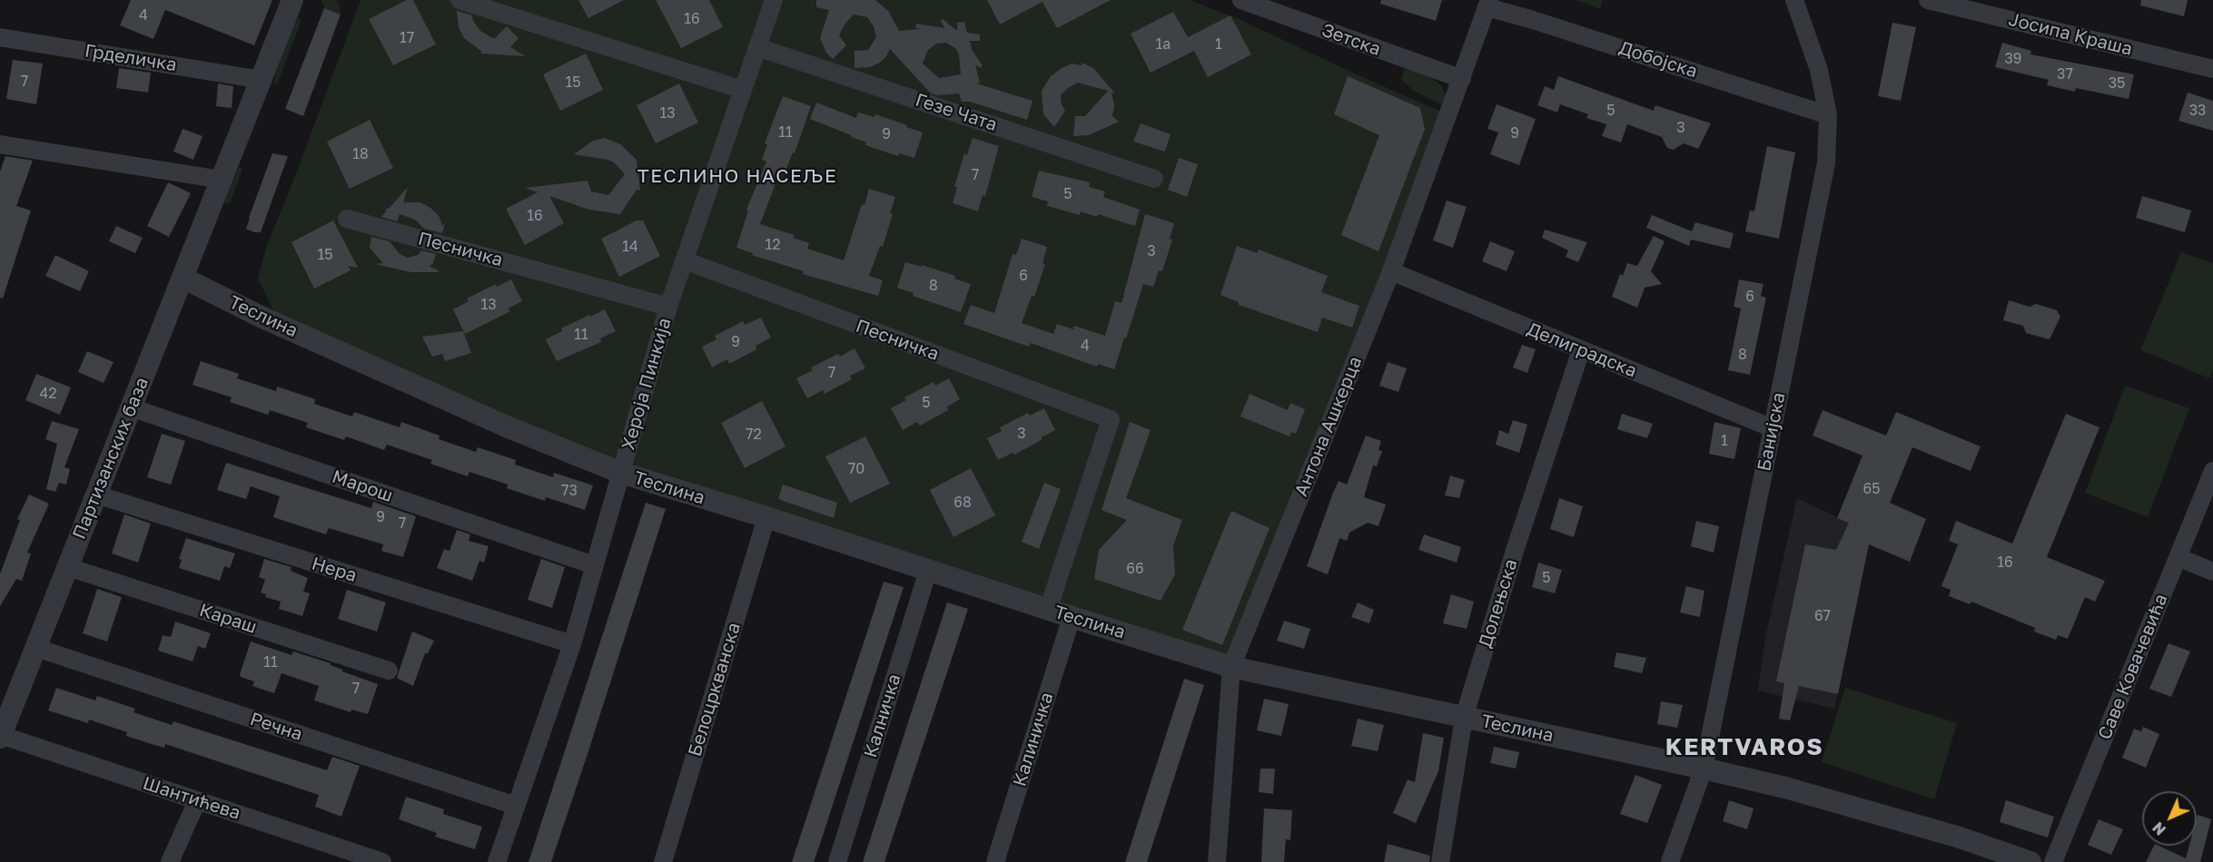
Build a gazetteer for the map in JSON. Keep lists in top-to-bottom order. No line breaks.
{"streets":{"street":["Јосипа Краша","Зетска","Грделичка","Добојска","Гезе Чата","Песничка","Теслина","Делиградска","Хероја Пинкија","Антона Ашкерца","Банијска","Партизанских база","Марош","Нера","Долењска","Караш","Саве Ковачевића","Белоцркванска","Калничка","Речна","Калиничка","Шантићева"]},"crossings":[["Зетска","Антона Ашкерца"],["Грделичка","Партизанских база"],["Добојска","Антона Ашкерца"],["Добојска","Банијска"],["Гезе Чата","Хероја Пинкија"],["Песничка","Теслина"],["Песничка","Хероја Пинкија"],["Теслина","Хероја Пинкија"],["Теслина","Антона Ашкерца"],["Теслина","Банијска"],["Теслина","Партизанских база"],["Теслина","Долењска"],["Теслина","Белоцркванска"],["Теслина","Калничка"],["Теслина","Калиничка"],["Делиградска","Антона Ашкерца"],["Делиградска","Банијска"],["Делиградска","Долењска"],["Хероја Пинкија","Марош"],["Хероја Пинкија","Нера"],["Хероја Пинкија","Речна"],["Партизанских база","Марош"],["Партизанских база","Нера"],["Партизанских база","Караш"],["Партизанских база","Речна"],["Партизанских база","Шантићева"]],"districts":["ТЕСЛИНО НАСЕЉЕ","KERTVAROS"],"house_numbers":["4","16","17","1a","1","39","37","7","15","35","5","33","13","3","11","9","9","18","7","5","16","12","14","3","15","6","8","6","13","11","9","4","8","7","42","5","3","72","1","70","65","73","68","9","7","16","66","5","67","11","7"],"north":"bottom left"}
